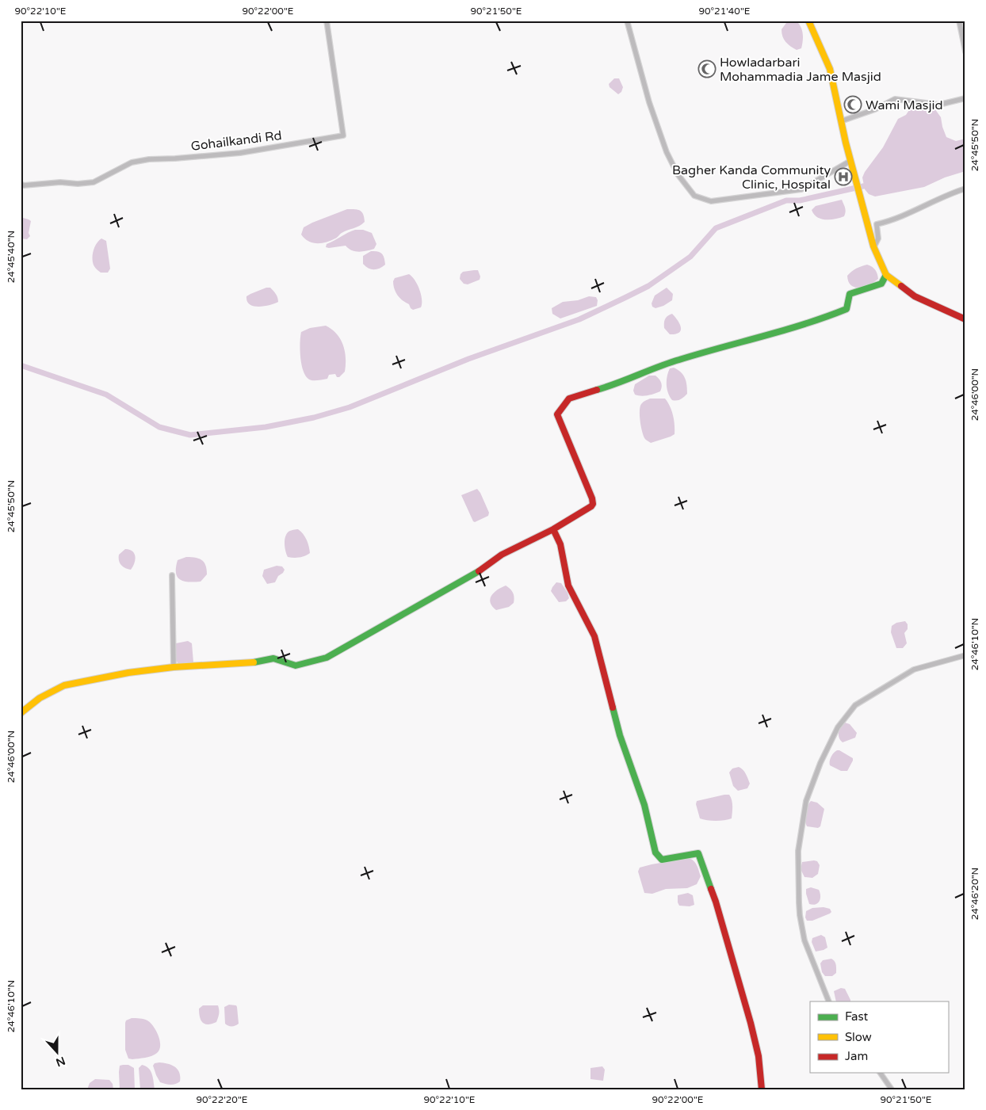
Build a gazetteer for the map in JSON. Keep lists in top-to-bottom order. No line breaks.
{"streets":{"street":["Gohailkandi Rd"]},"places":{"mosque":["Howladarbari Mohammadia Jame Masjid","Wami Masjid"],"hospital":["Bagher Kanda Community Clinic, Hospital"]},"legend":["Fast","Slow","Jam"],"north":"bottom","coordinates":["90°22'10\"E","90°22'00\"E","90°21'50\"E","90°21'40\"E","24°45'50\"N","24°45'40\"N","24°46'00\"N","24°46'10\"N","24°46'20\"N","90°22'20\"E"]}
